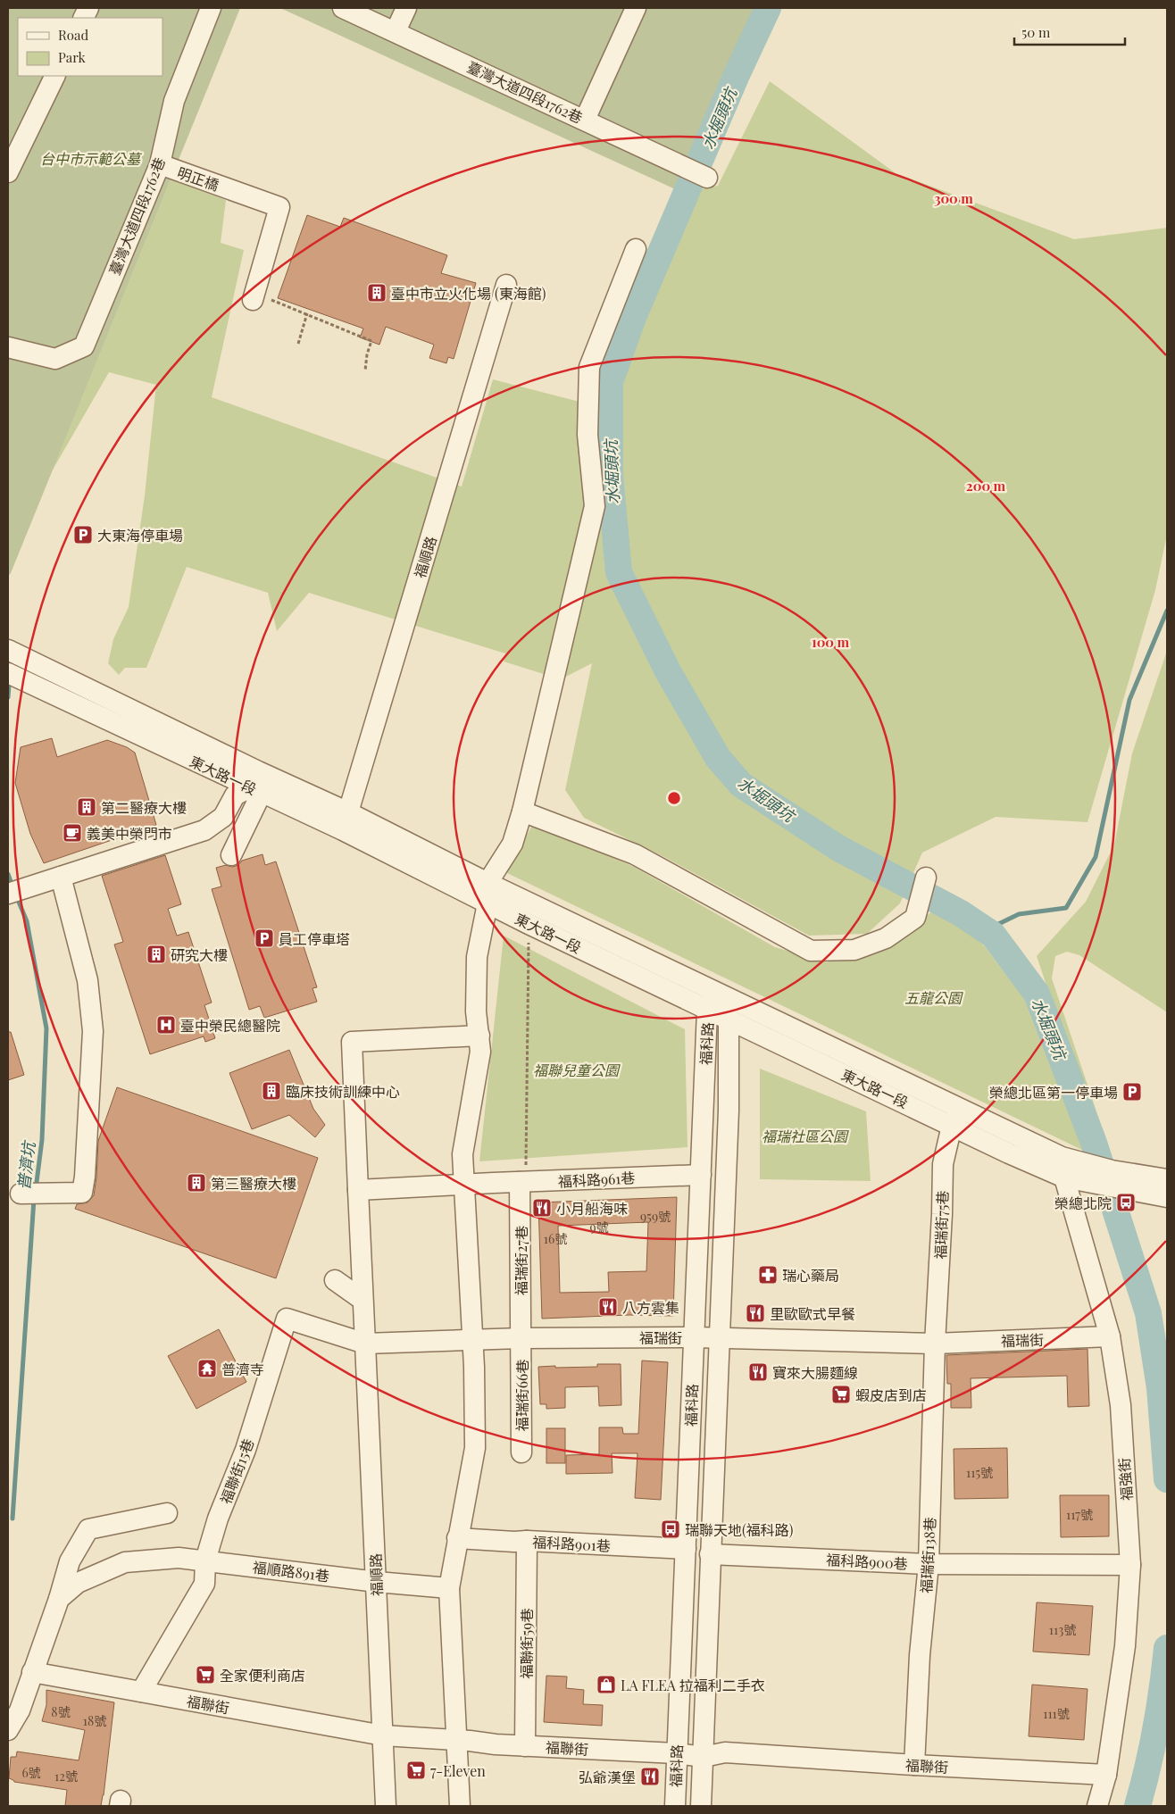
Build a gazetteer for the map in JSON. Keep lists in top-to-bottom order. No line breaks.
{"streets":{"street":["臺灣大道四段1762巷","明正橋","福順路","東大路一段","福科路","福科路961巷","福瑞街75巷","福瑞街27巷","福瑞街","福瑞街66巷","福聯街15巷","福強街","福科路901巷","福瑞街138巷","福科路900巷","福順路891巷","福聯街59巷","福聯街"]},"crossings":[["臺灣大道四段1762巷","明正橋"],["福順路","東大路一段"],["福順路","福瑞街"],["福順路","福聯街15巷"],["福順路","福順路891巷"],["福順路","福聯街"],["東大路一段","福科路"],["東大路一段","福瑞街75巷"],["東大路一段","福強街"],["福科路","福科路961巷"],["福科路","福瑞街"],["福科路","福科路901巷"],["福科路","福科路900巷"],["福科路","福聯街"],["福科路961巷","福瑞街27巷"],["福瑞街75巷","福瑞街"],["福瑞街75巷","福瑞街138巷"],["福瑞街27巷","福瑞街"],["福瑞街27巷","福瑞街66巷"],["福瑞街","福瑞街66巷"],["福瑞街","福聯街15巷"],["福瑞街","福強街"],["福瑞街","福瑞街138巷"],["福聯街15巷","福順路891巷"],["福聯街15巷","福聯街"],["福強街","福科路900巷"],["福強街","福聯街"],["福科路901巷","福聯街59巷"],["福瑞街138巷","福科路900巷"],["福瑞街138巷","福聯街"],["福聯街59巷","福聯街"]],"water":["水堀頭坑","普濟坑"],"parks":["台中市示範公墓","五龍公園","福聯兒童公園","福瑞社區公園"],"places":{"building":["臺中市立火化場 (東海館)","第二醫療大樓","研究大樓","臨床技術訓練中心","第三醫療大樓"],"parking":["大東海停車場","員工停車塔","榮總北區第一停車場"],"cafe":["義美中榮門市"],"hospital":["臺中榮民總醫院"],"bus stop":["榮總北院","瑞聯天地(福科路)"],"restaurant":["小月船海味","八方雲集","里歐歐式早餐","寶來大腸麵線","弘爺漢堡"],"pharmacy":["瑞心藥局"],"temple":["普濟寺"],"supermarket":["蝦皮店到店","全家便利商店","7-Eleven"],"shop":["LA FLEA 拉福利二手衣"]},"house_numbers":["959號","9號","16號","115號","117號","113號","8號","111號","18號","6號","12號"],"legend":["Road","Park"],"scale_bar":"50 m","rings":["300 m","200 m","100 m"]}
